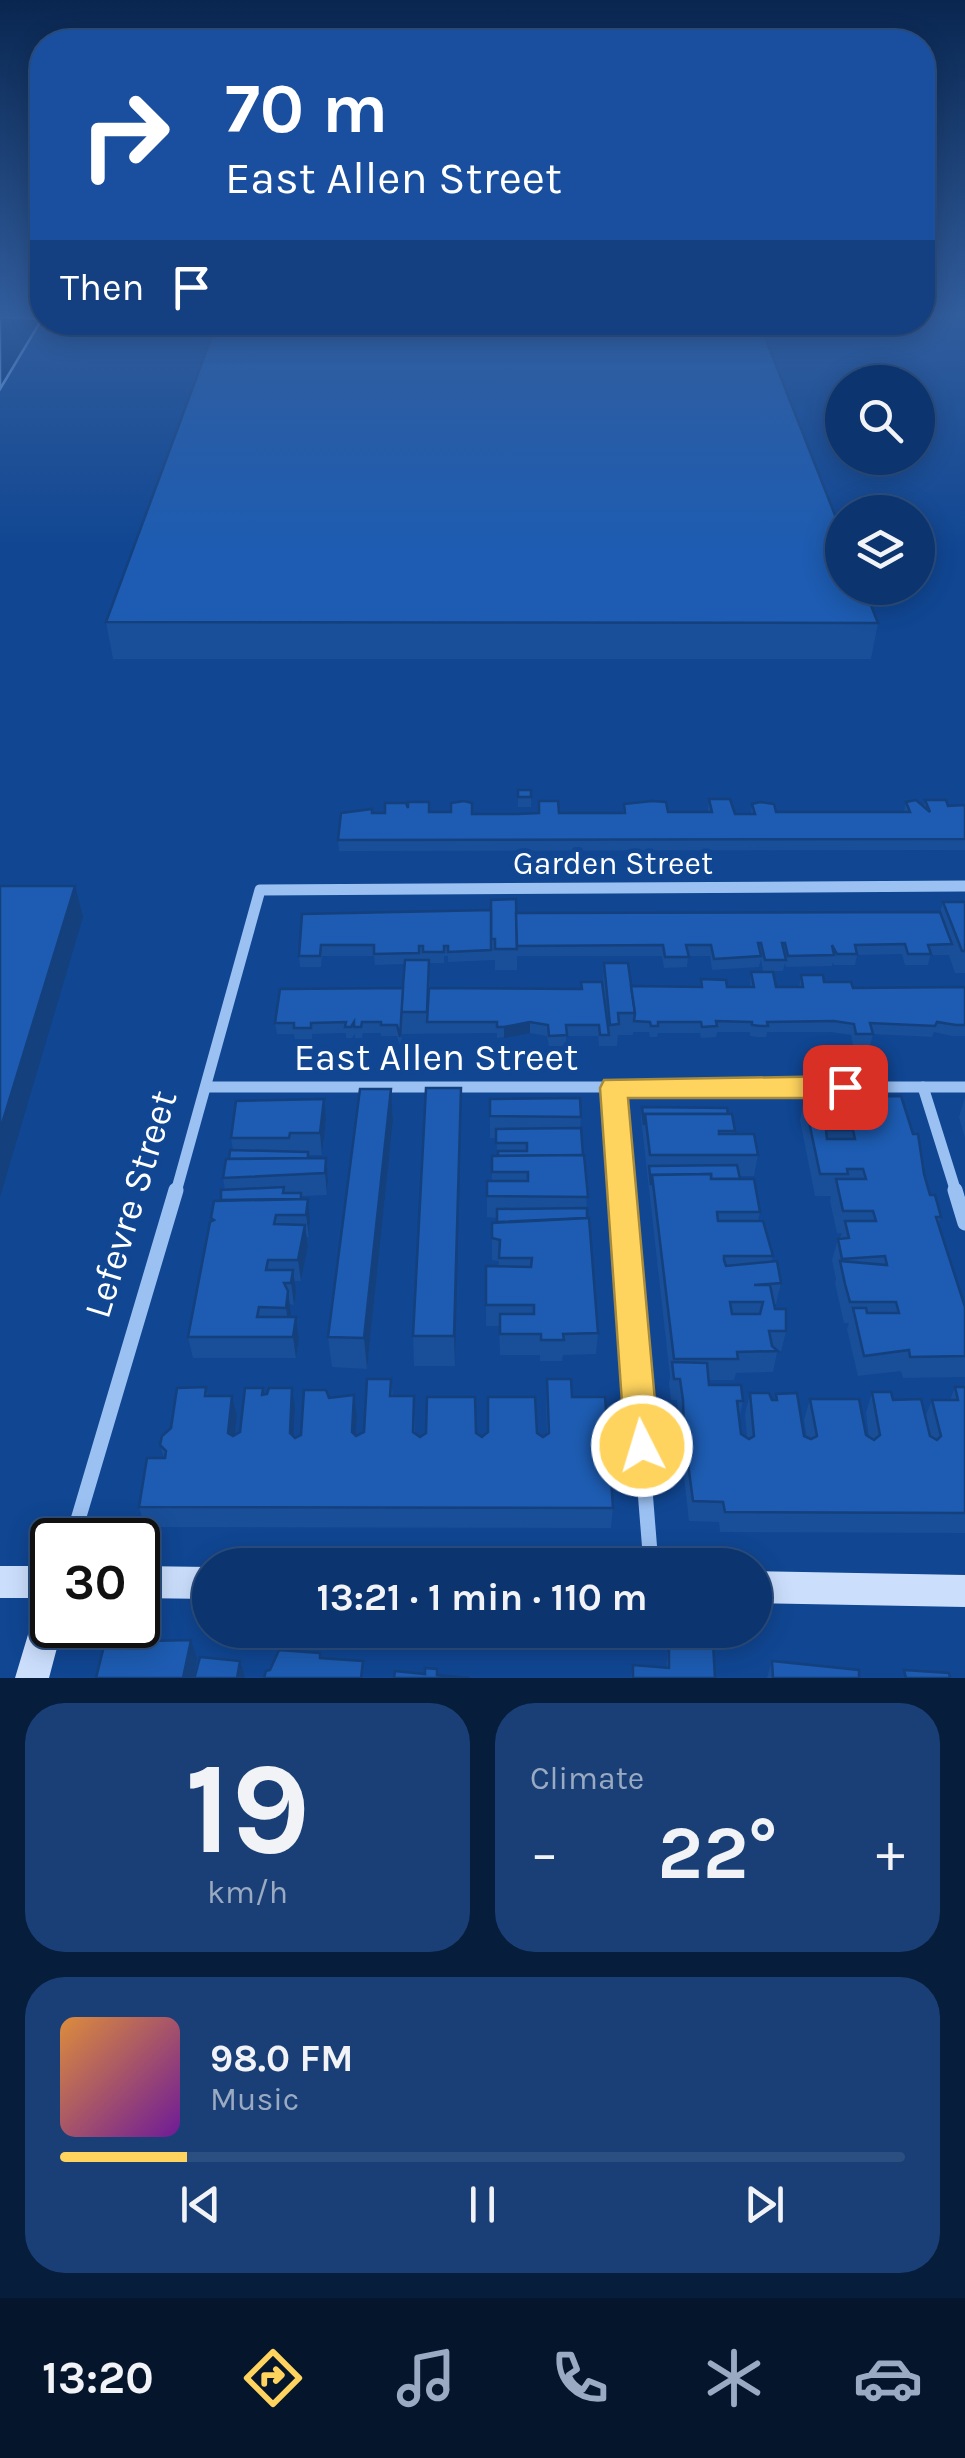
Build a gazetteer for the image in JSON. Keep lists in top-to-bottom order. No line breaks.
{"streets":{"street":["Garden Street","East Allen Street","Lefevre Street"]},"crossings":[["Garden Street","Lefevre Street"],["East Allen Street","Lefevre Street"]],"page":{"turn":["70 m","East Allen Street"],"then":"Then","limit":"30","trip":"13:21 · 1 min · 110 m","tile":[["19","km/h"],"Climate"],"heat":["−","22°","+"],"song":["98.0 FM","Music"],"tabs":"13:20"}}
